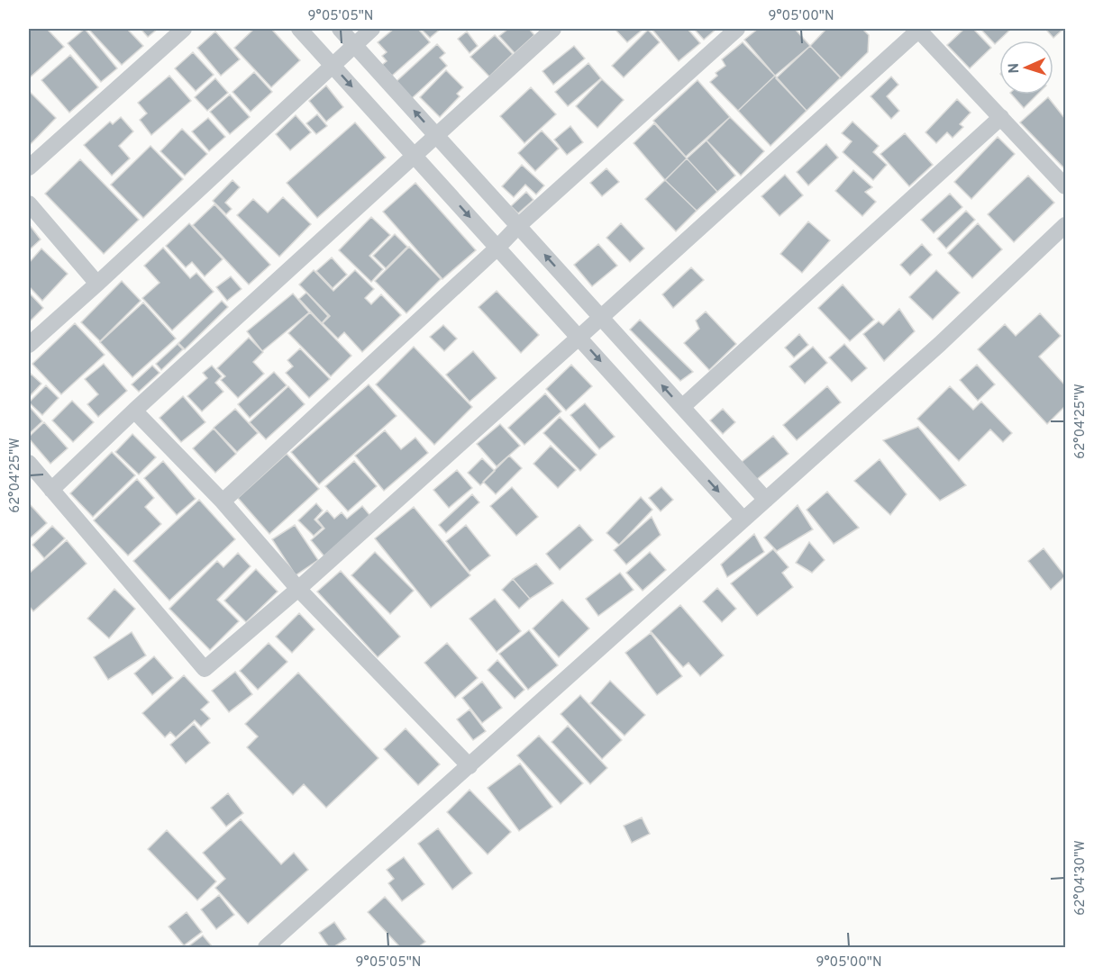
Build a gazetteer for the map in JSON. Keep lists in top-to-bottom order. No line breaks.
{"north":"left","coordinates":["9°05'05\"N","9°05'00\"N","62°04'25\"W","62°04'30\"W"]}
